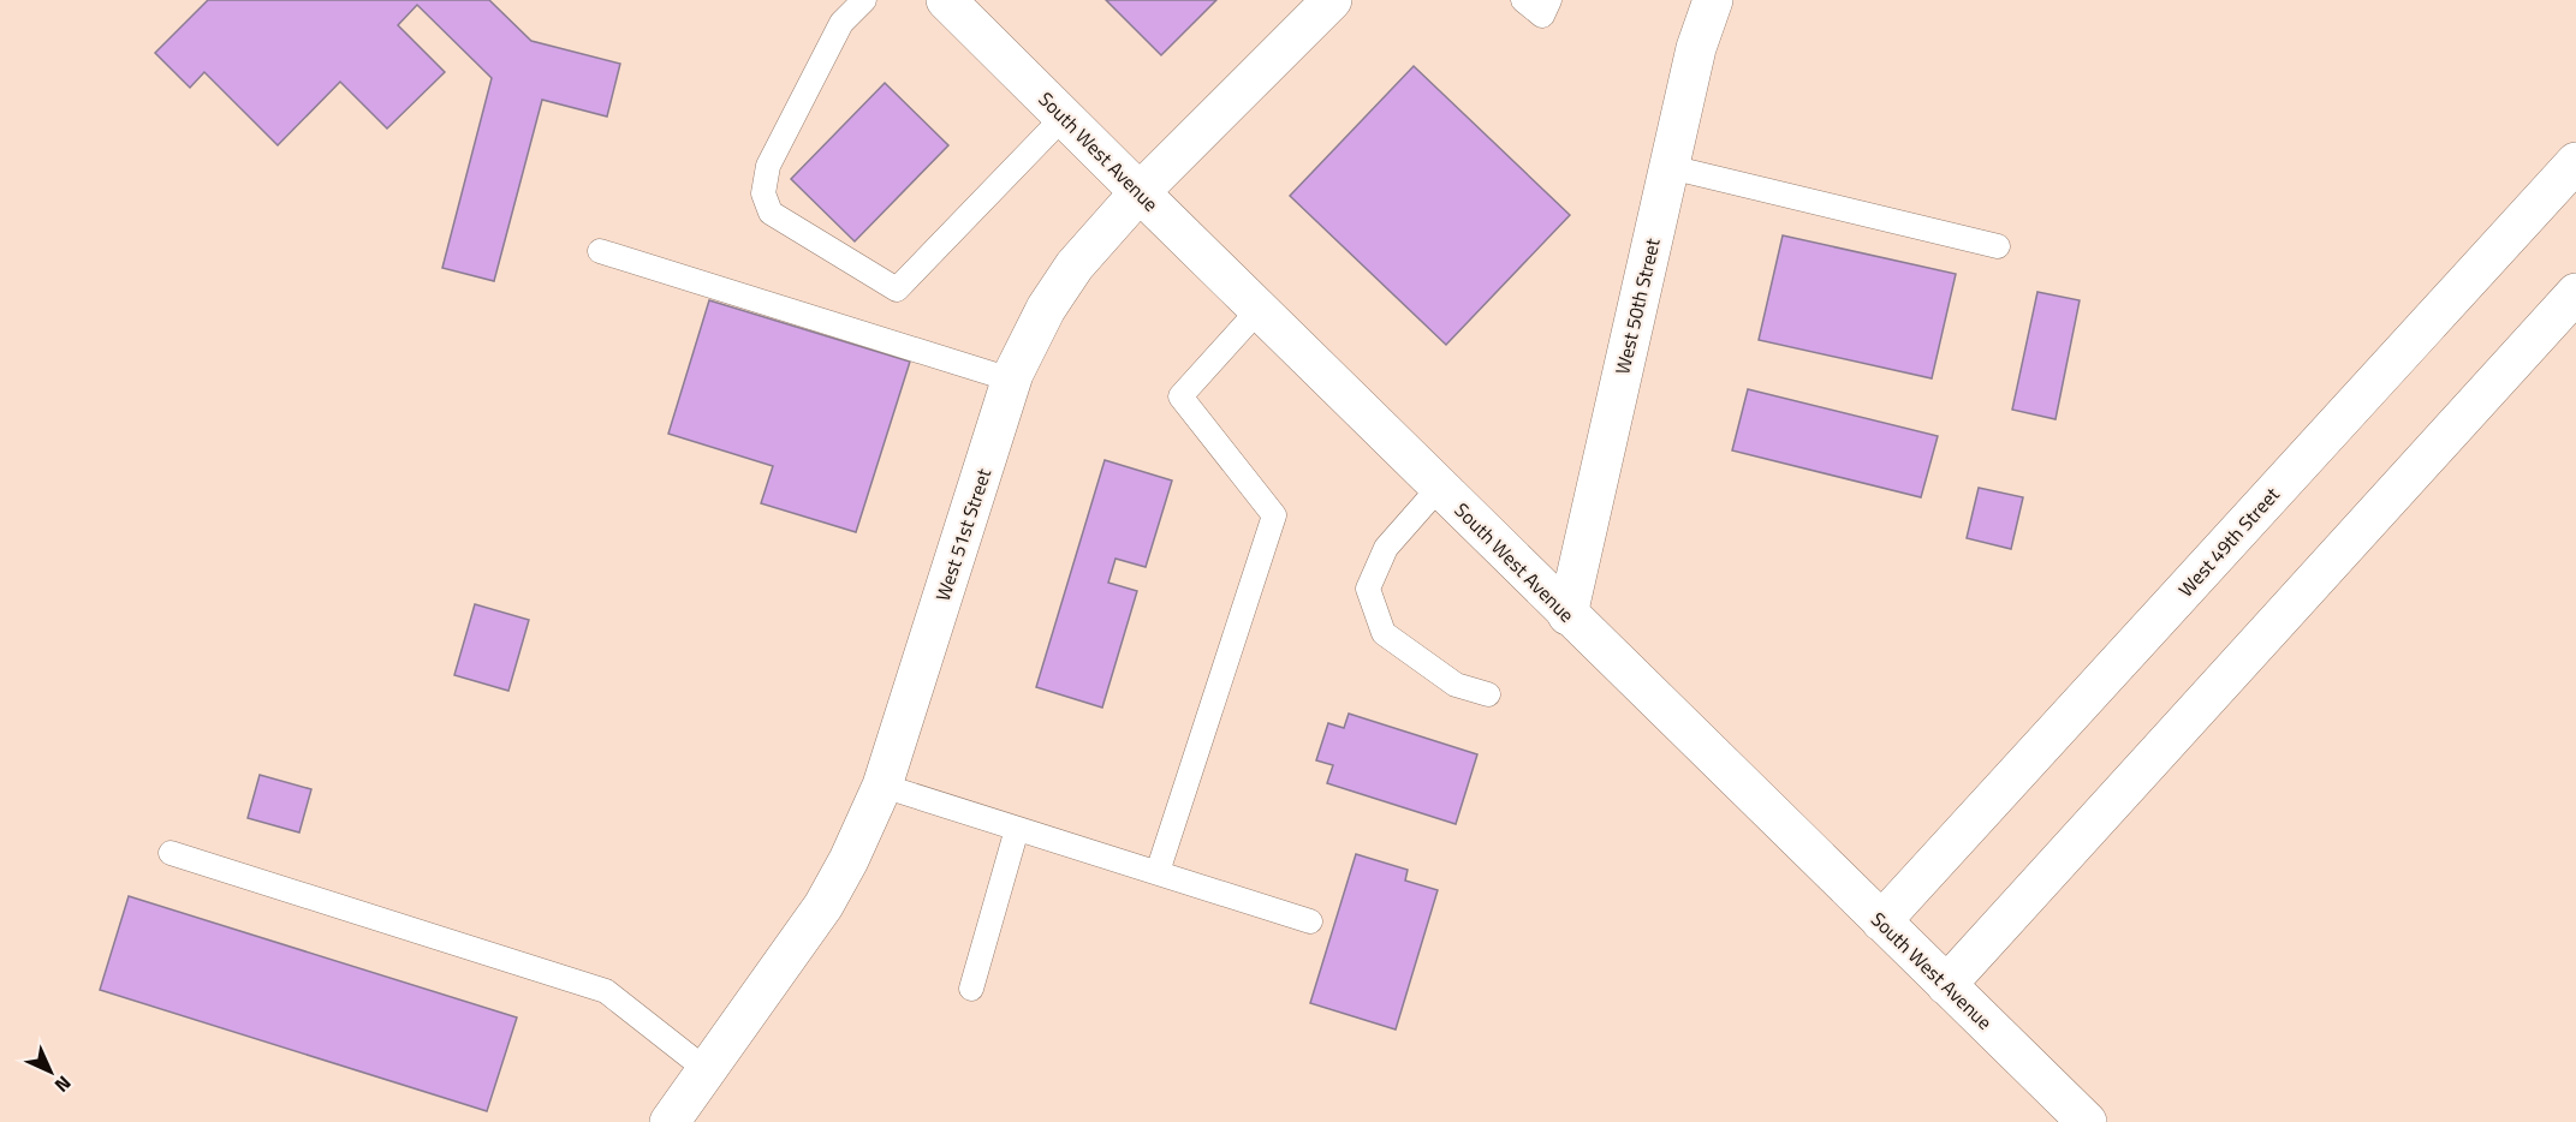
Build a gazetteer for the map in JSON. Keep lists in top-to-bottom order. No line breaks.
{"streets":{"street":["South West Avenue","West 50th Street","West 51st Street","West 49th Street"]},"crossings":[["South West Avenue","West 50th Street"],["South West Avenue","West 51st Street"],["South West Avenue","West 49th Street"]],"north":"bottom right"}
